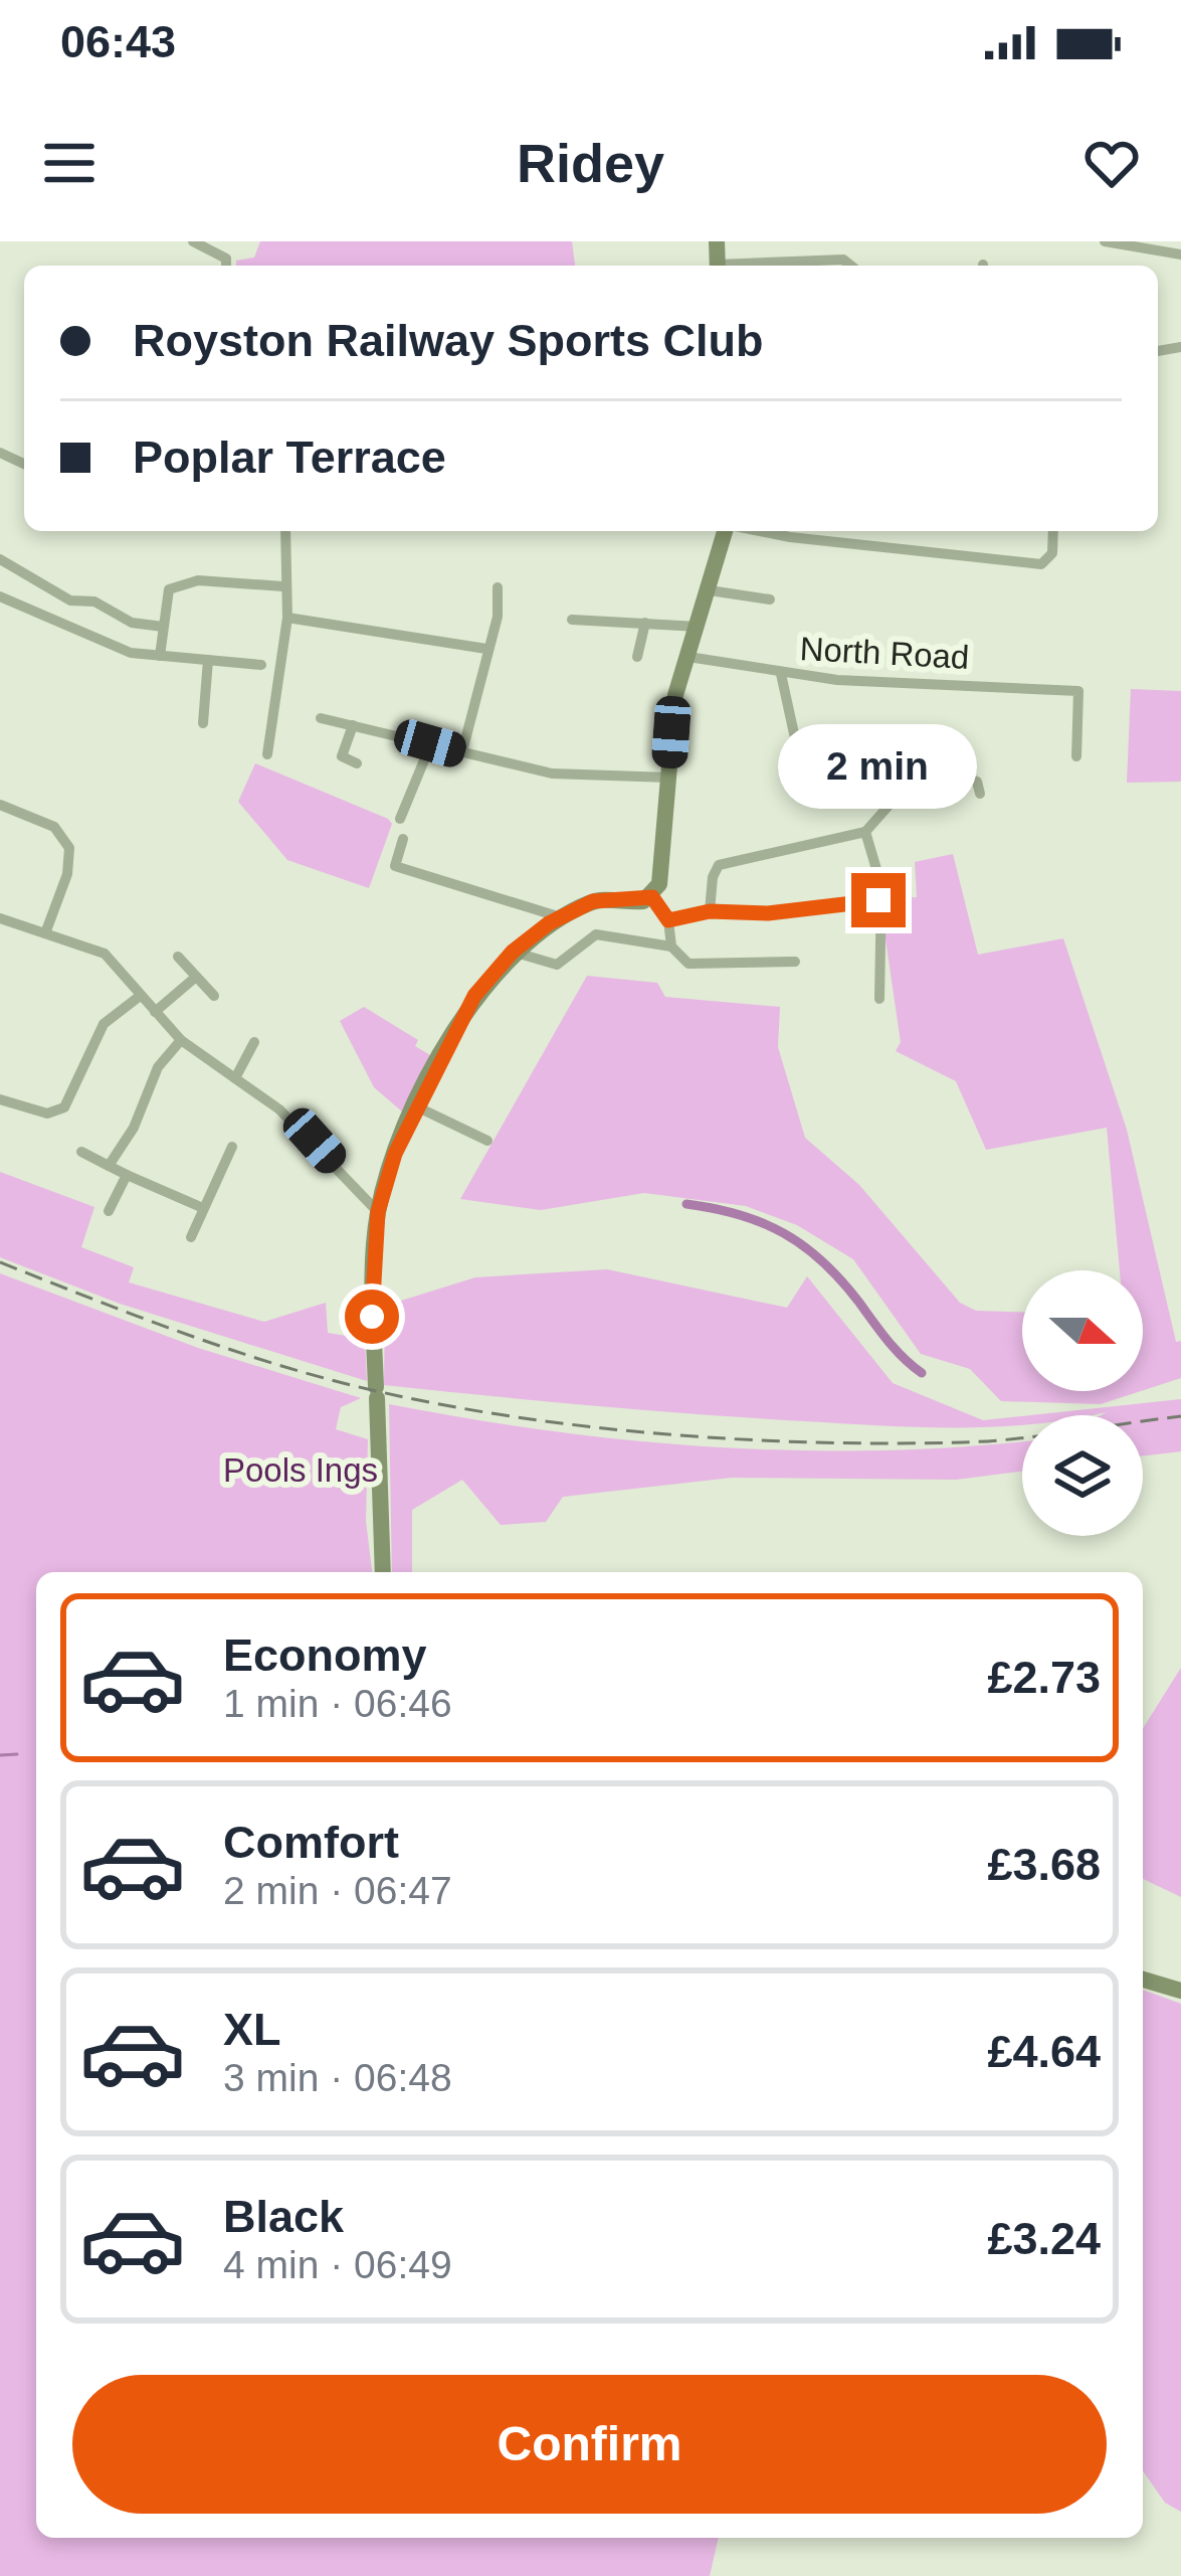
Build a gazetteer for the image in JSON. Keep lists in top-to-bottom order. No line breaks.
{"streets":{"street":["North Road"]},"parks":["Pools Ings"],"north":"right","page":{"status":"06:43","header":"Ridey","banner":["Royston Railway Sports Club","Poplar Terrace"],"bubble":"2 min","list":[{"name":"Economy","note":"1 min · 06:46","value":"£2.73"},{"name":"Comfort","note":"2 min · 06:47","value":"£3.68"},{"name":"XL","note":"3 min · 06:48","value":"£4.64"},{"name":"Black","note":"4 min · 06:49","value":"£3.24"}],"buttons":"Confirm"}}
